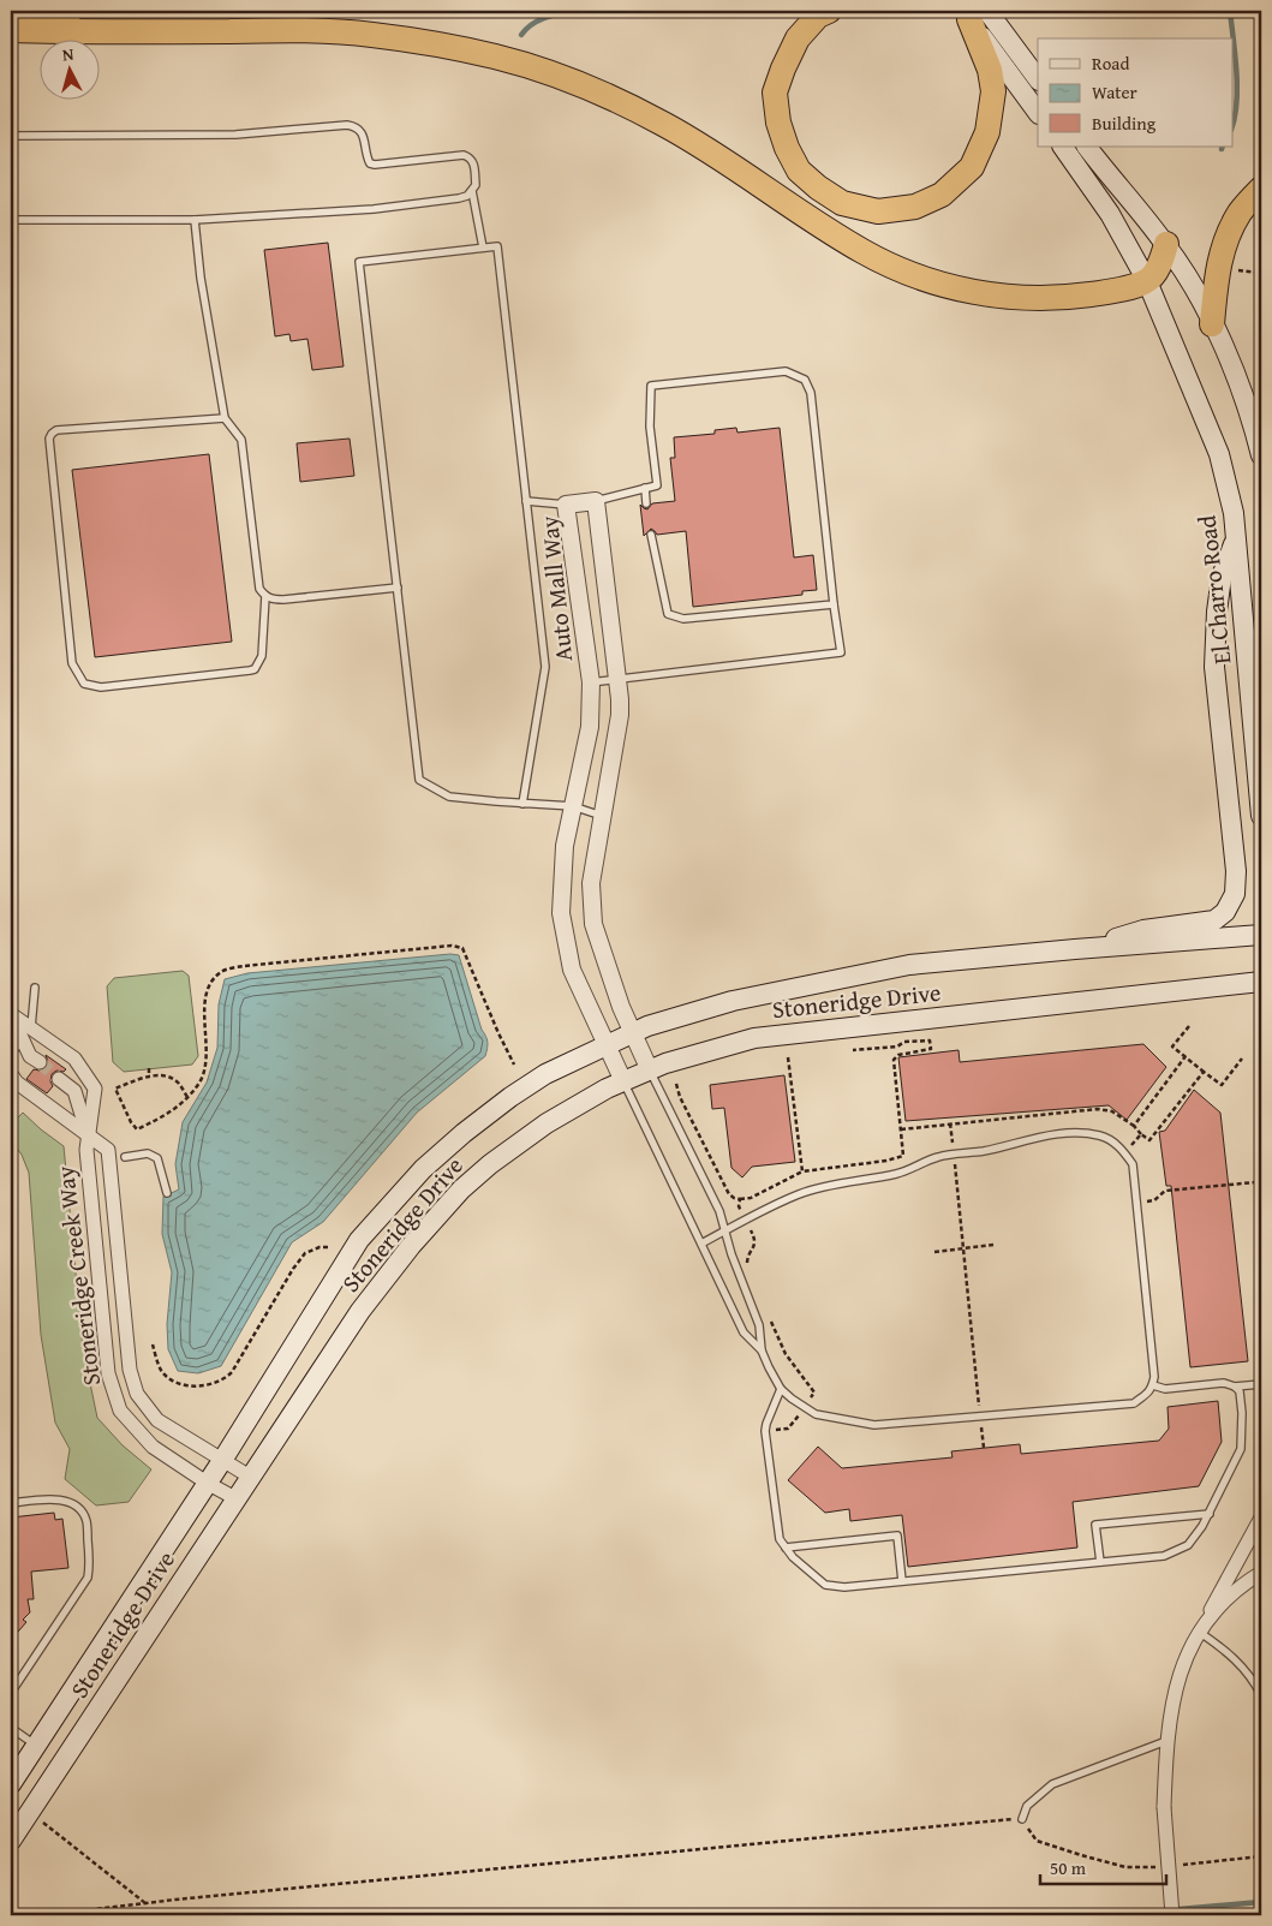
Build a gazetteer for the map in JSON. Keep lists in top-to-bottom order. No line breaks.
{"streets":{"main road":["El Charro Road","Stoneridge Drive"],"street":["Auto Mall Way","Stoneridge Creek Way"]},"crossings":[["Auto Mall Way","Stoneridge Drive"],["Stoneridge Drive","Stoneridge Creek Way"]],"legend":["Road","Water","Building"],"scale_bar":"50 m","north":"top"}
